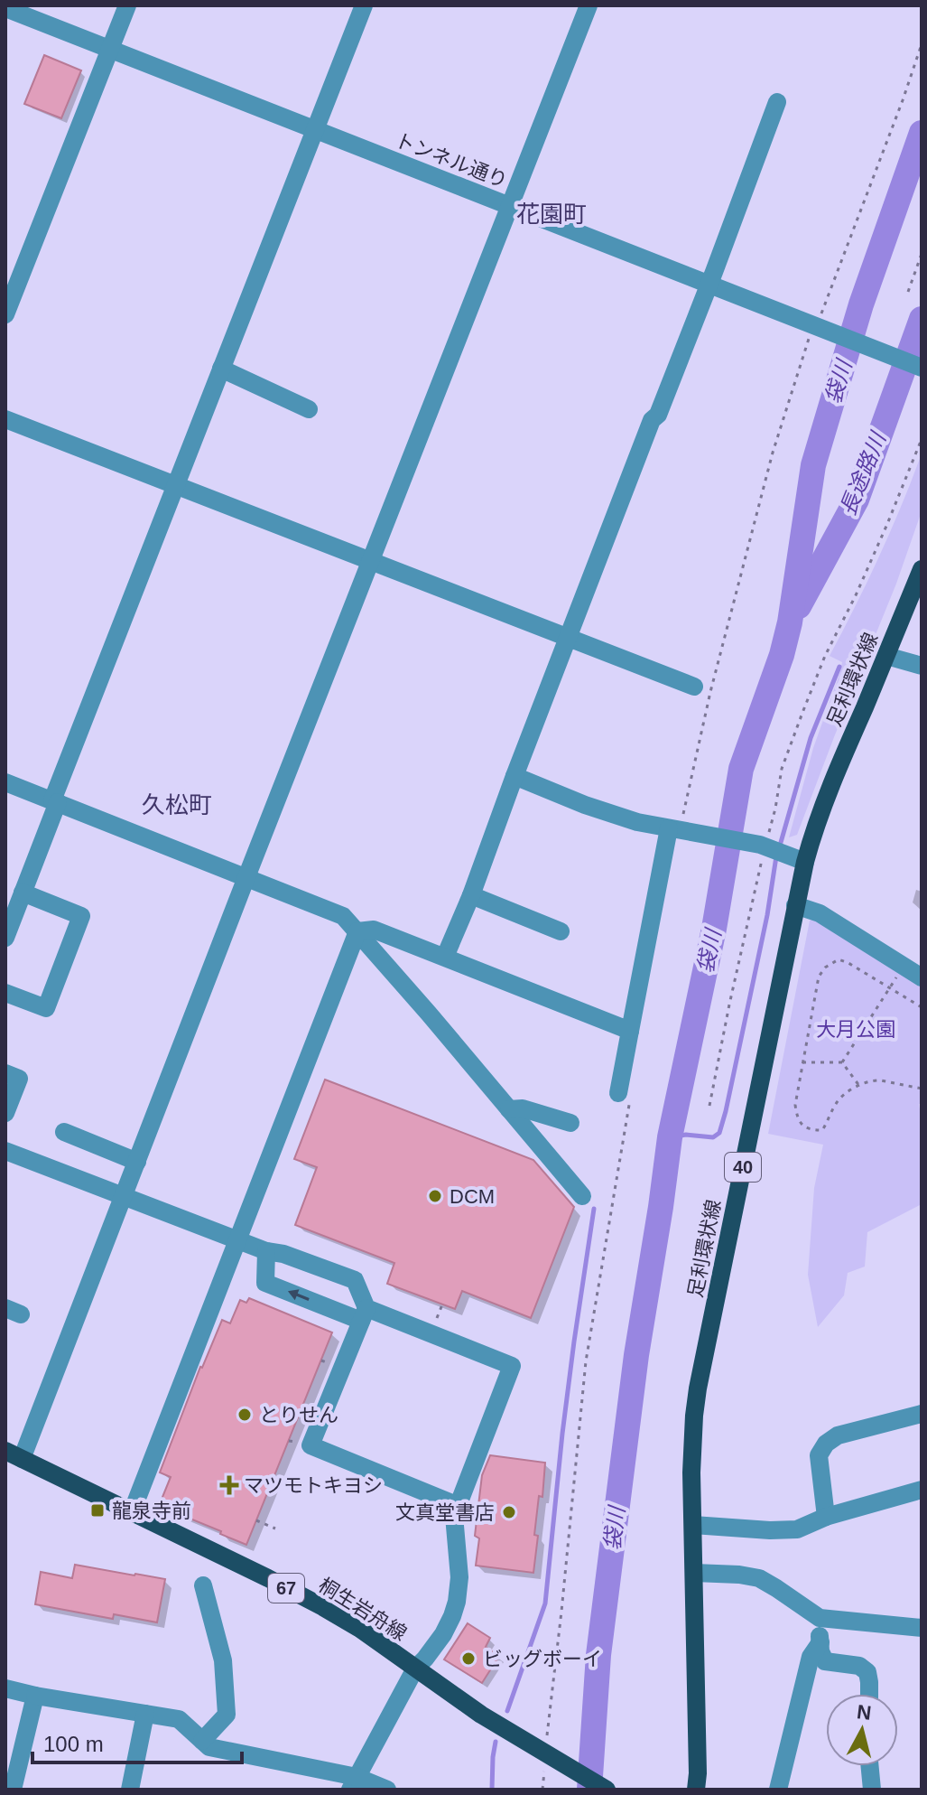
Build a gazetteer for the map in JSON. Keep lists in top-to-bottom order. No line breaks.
{"streets":{"main road":["足利環状線","40","67","桐生岩舟線"],"street":["トンネル通り"]},"districts":["花園町","久松町"],"water":["袋川","長途路川"],"parks":["大月公園"],"places":{"other":["DCM","とりせん","文真堂書店","ビッグボーイ"],"health":["マツモトキヨシ"],"transit":["龍泉寺前"]},"scale_bar":"100 m","north":"top"}
